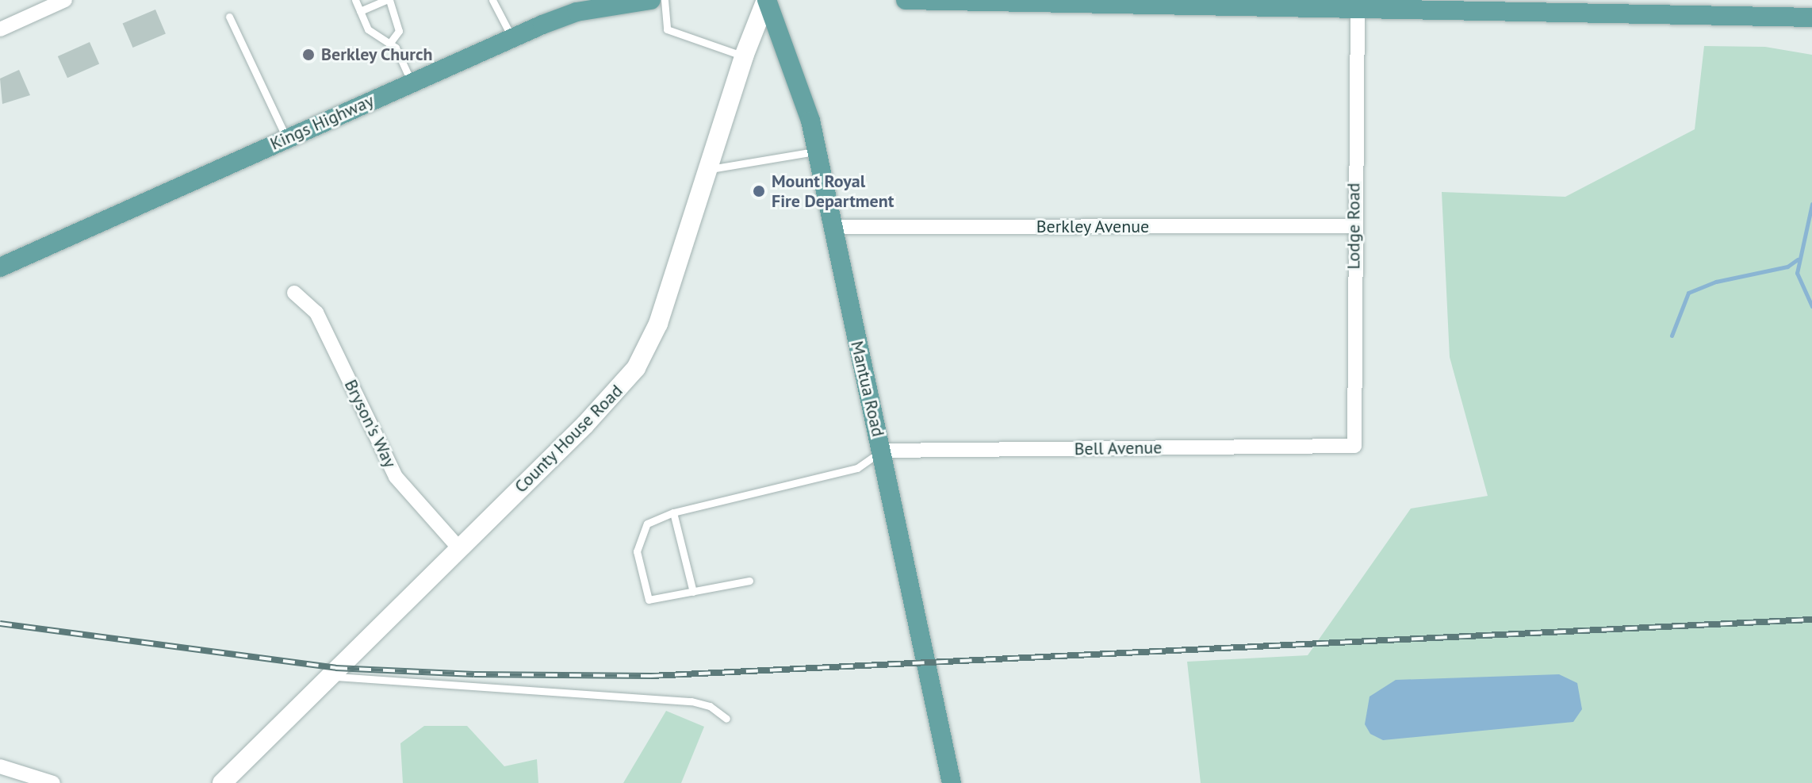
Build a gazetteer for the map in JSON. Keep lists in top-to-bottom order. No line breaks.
{"streets":{"main road":["Kings Highway","Mantua Road"],"street":["Lodge Road","Berkley Avenue","Bryson's Way","County House Road","Bell Avenue"]},"crossings":[["Lodge Road","Berkley Avenue"],["Lodge Road","Bell Avenue"],["Berkley Avenue","Mantua Road"],["Mantua Road","County House Road"],["Mantua Road","Bell Avenue"],["Bryson's Way","County House Road"]],"places":["Berkley Church","Mount Royal Fire Department"]}
